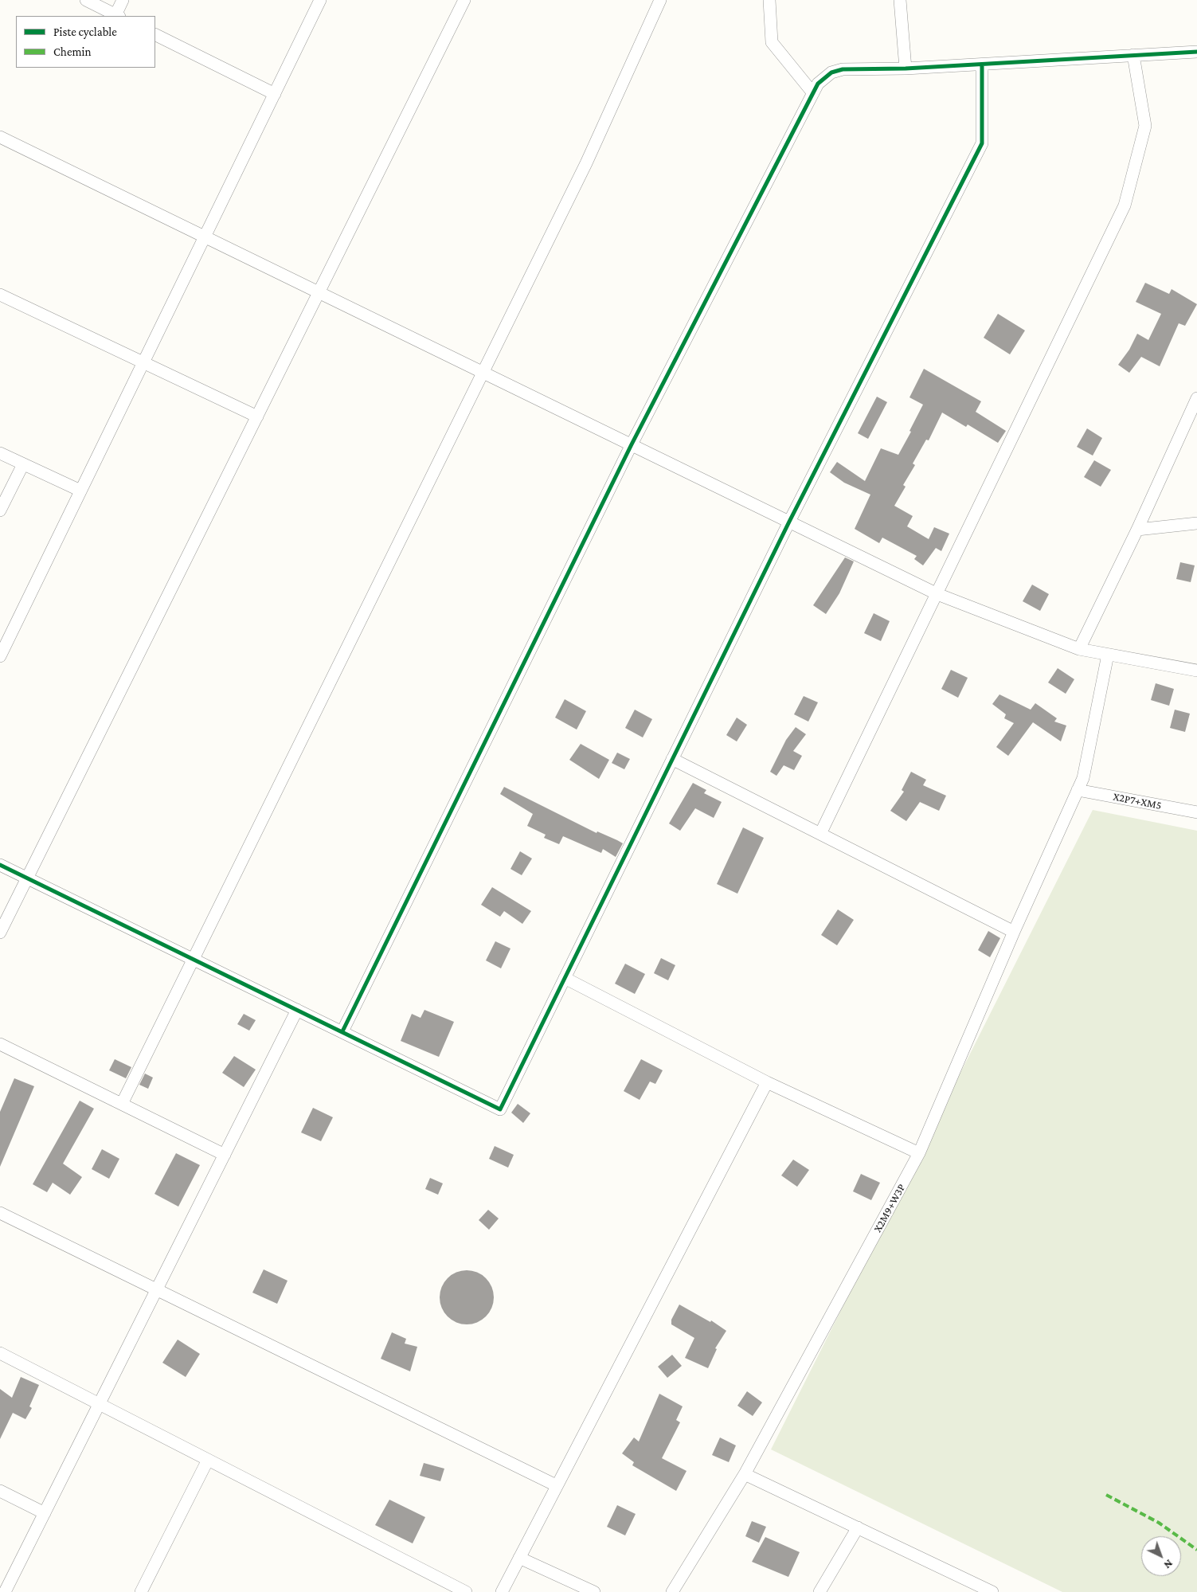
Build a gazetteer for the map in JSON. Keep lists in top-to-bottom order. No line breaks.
{"streets":{"street":["X2P7+XM5","X2M9+W3P"]},"crossings":[["X2P7+XM5","X2M9+W3P"]],"legend":["Piste cyclable","Chemin"],"north":"bottom right"}
